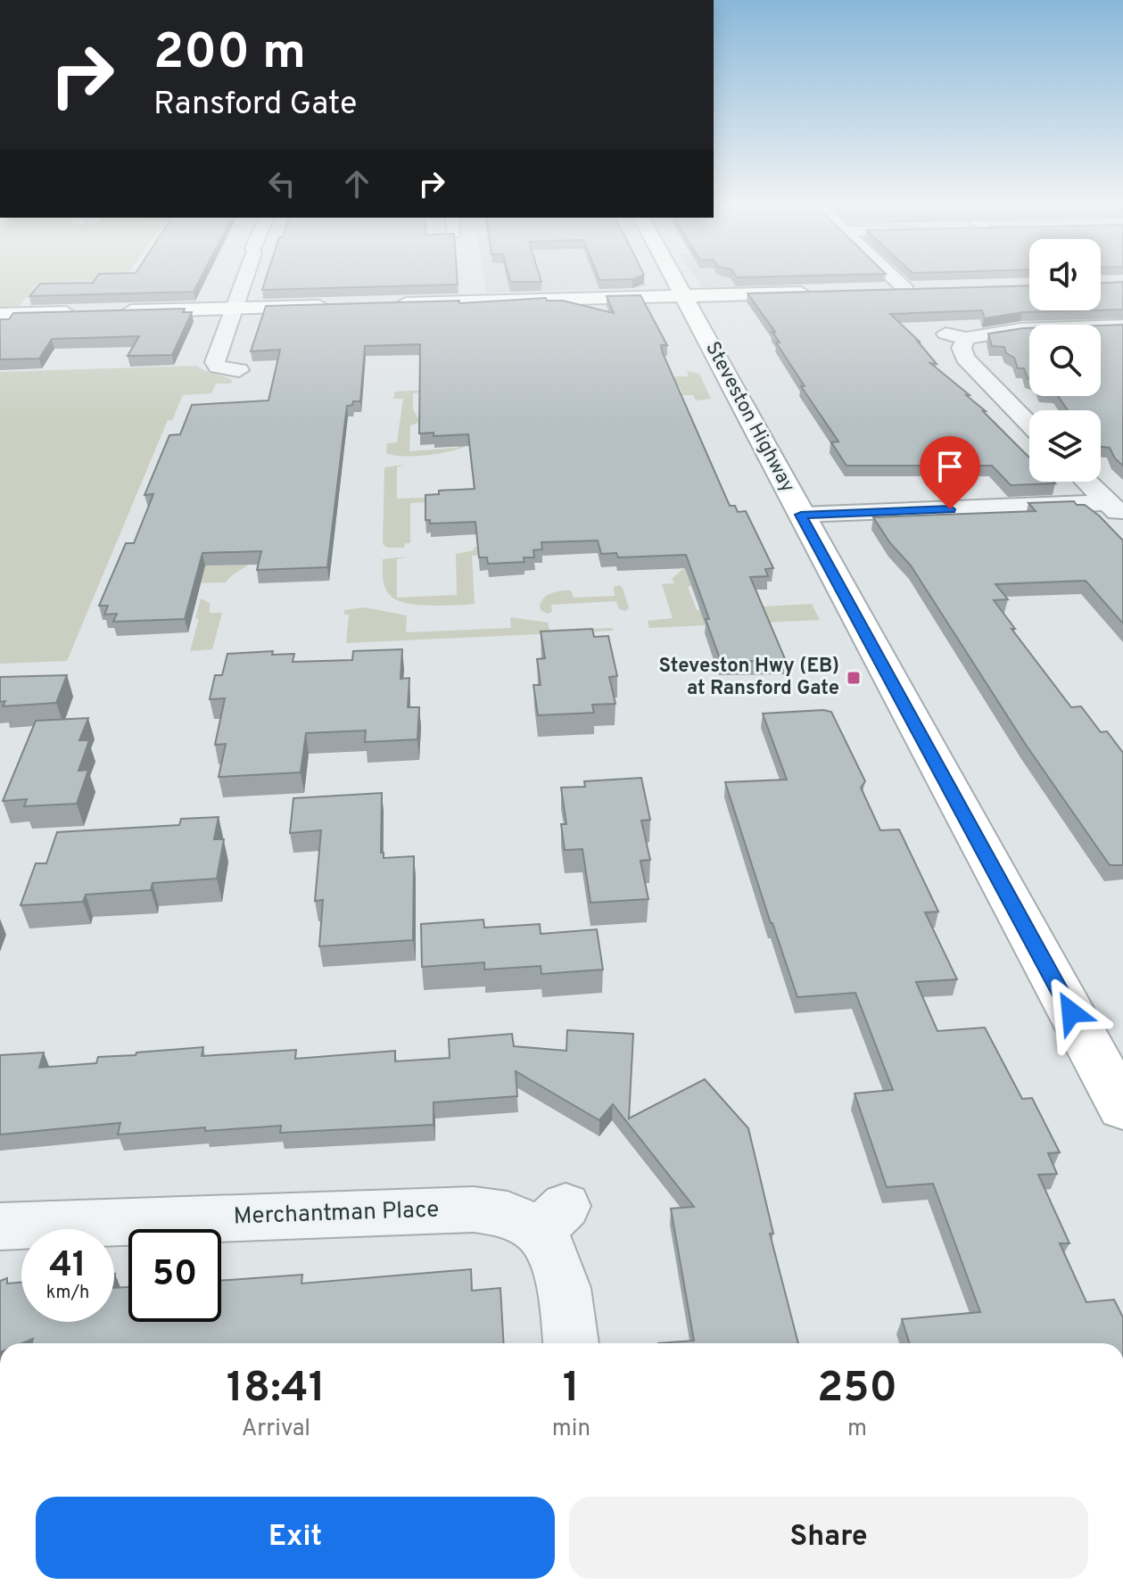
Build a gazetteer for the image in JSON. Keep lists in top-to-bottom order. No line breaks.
{"streets":{"main road":["Steveston Highway"],"street":["Merchantman Place"]},"places":{"transit":["Steveston Hwy (EB) at Ransford Gate"]},"page":{"turn":["200 m","Ransford Gate"],"speed":"41 km/h","limit":"50","eta":["18:41","Arrival","1","min","250","m"],"buttons":["Exit","Share"]}}
